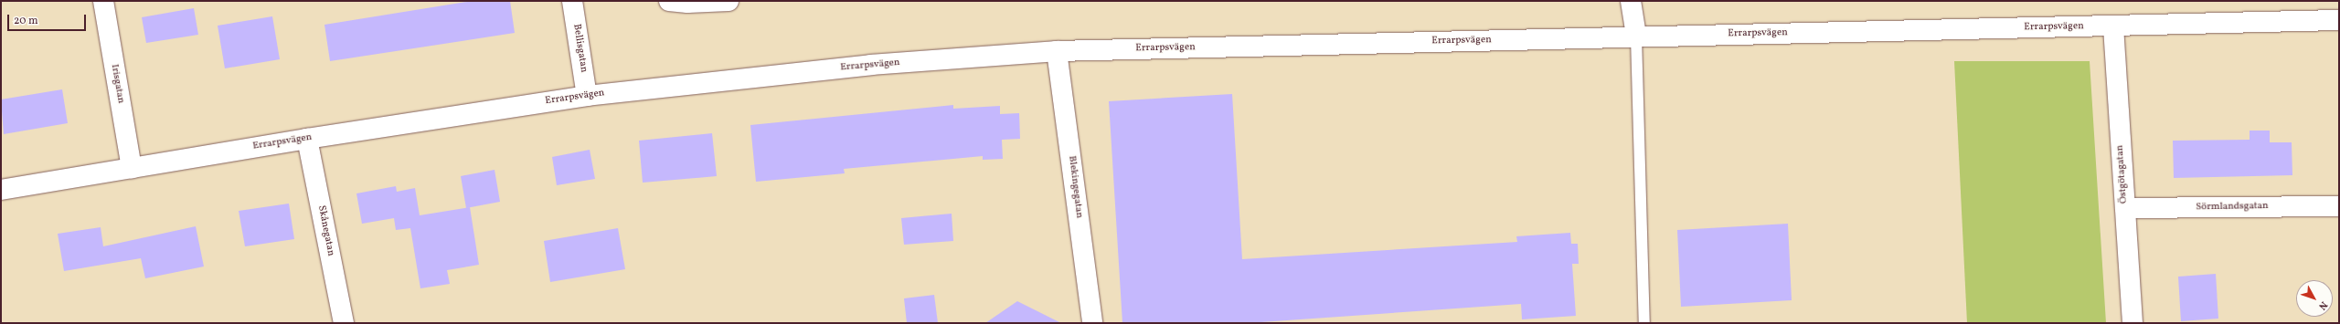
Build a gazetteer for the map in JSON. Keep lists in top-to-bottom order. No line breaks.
{"streets":{"street":["Errarpsvägen","Bellisgatan","Irisgatan","Östgötagatan","Blekingegatan","Sörmlandsgatan","Skånegatan"]},"crossings":[["Errarpsvägen","Bellisgatan"],["Errarpsvägen","Irisgatan"],["Errarpsvägen","Östgötagatan"],["Errarpsvägen","Blekingegatan"],["Errarpsvägen","Skånegatan"],["Östgötagatan","Sörmlandsgatan"]],"scale_bar":"20 m","north":"bottom right"}
